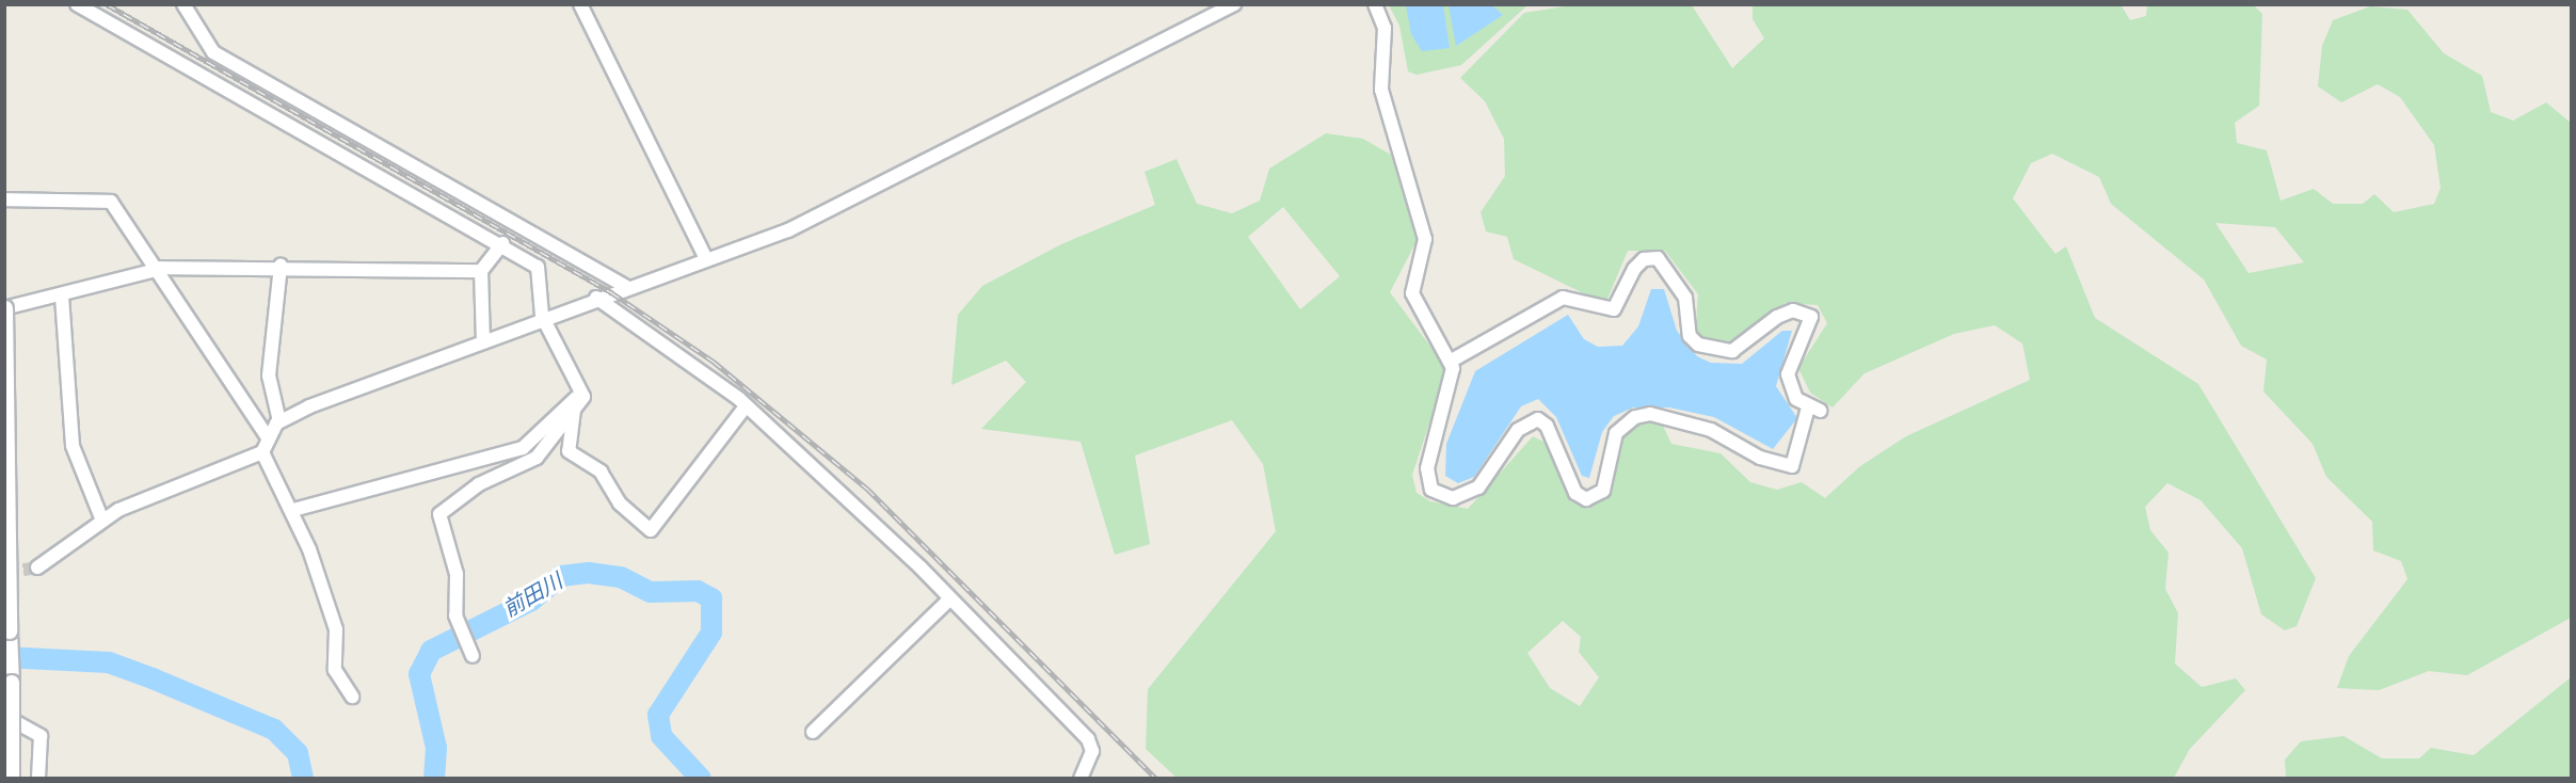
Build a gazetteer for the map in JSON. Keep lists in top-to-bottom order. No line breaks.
{"water":["前田川"]}
